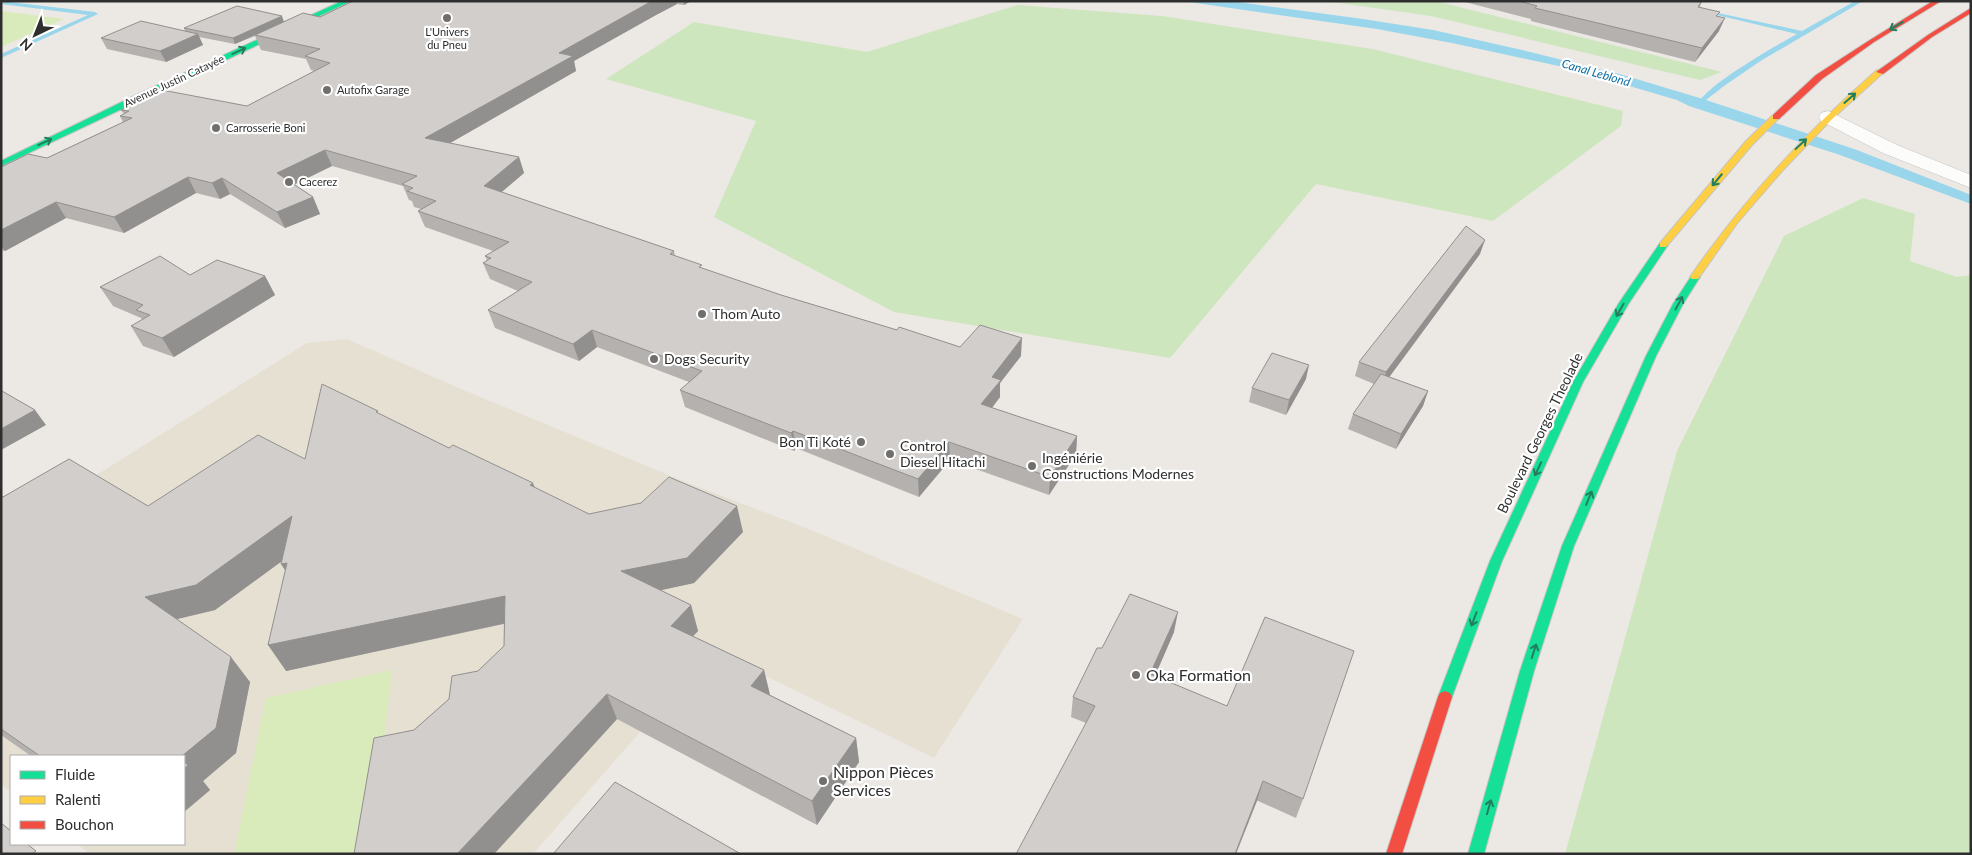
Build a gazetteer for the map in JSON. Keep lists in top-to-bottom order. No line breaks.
{"streets":{"main road":["Avenue Justin Catayée","Boulevard Georges Theolade"]},"one_way":["Avenue Justin Catayée"],"water":["Canal Leblond"],"places":["L'Univers du Pneu","Autofix Garage","Carrosserie Boni","Cacerez","Thom Auto","Dogs Security","Bon Ti Koté","Control Diesel Hitachi","Ingéniérie Constructions Modernes","Oka Formation","Nippon Pièces Services"],"legend":["Fluide","Ralenti","Bouchon"],"north":"bottom left"}
